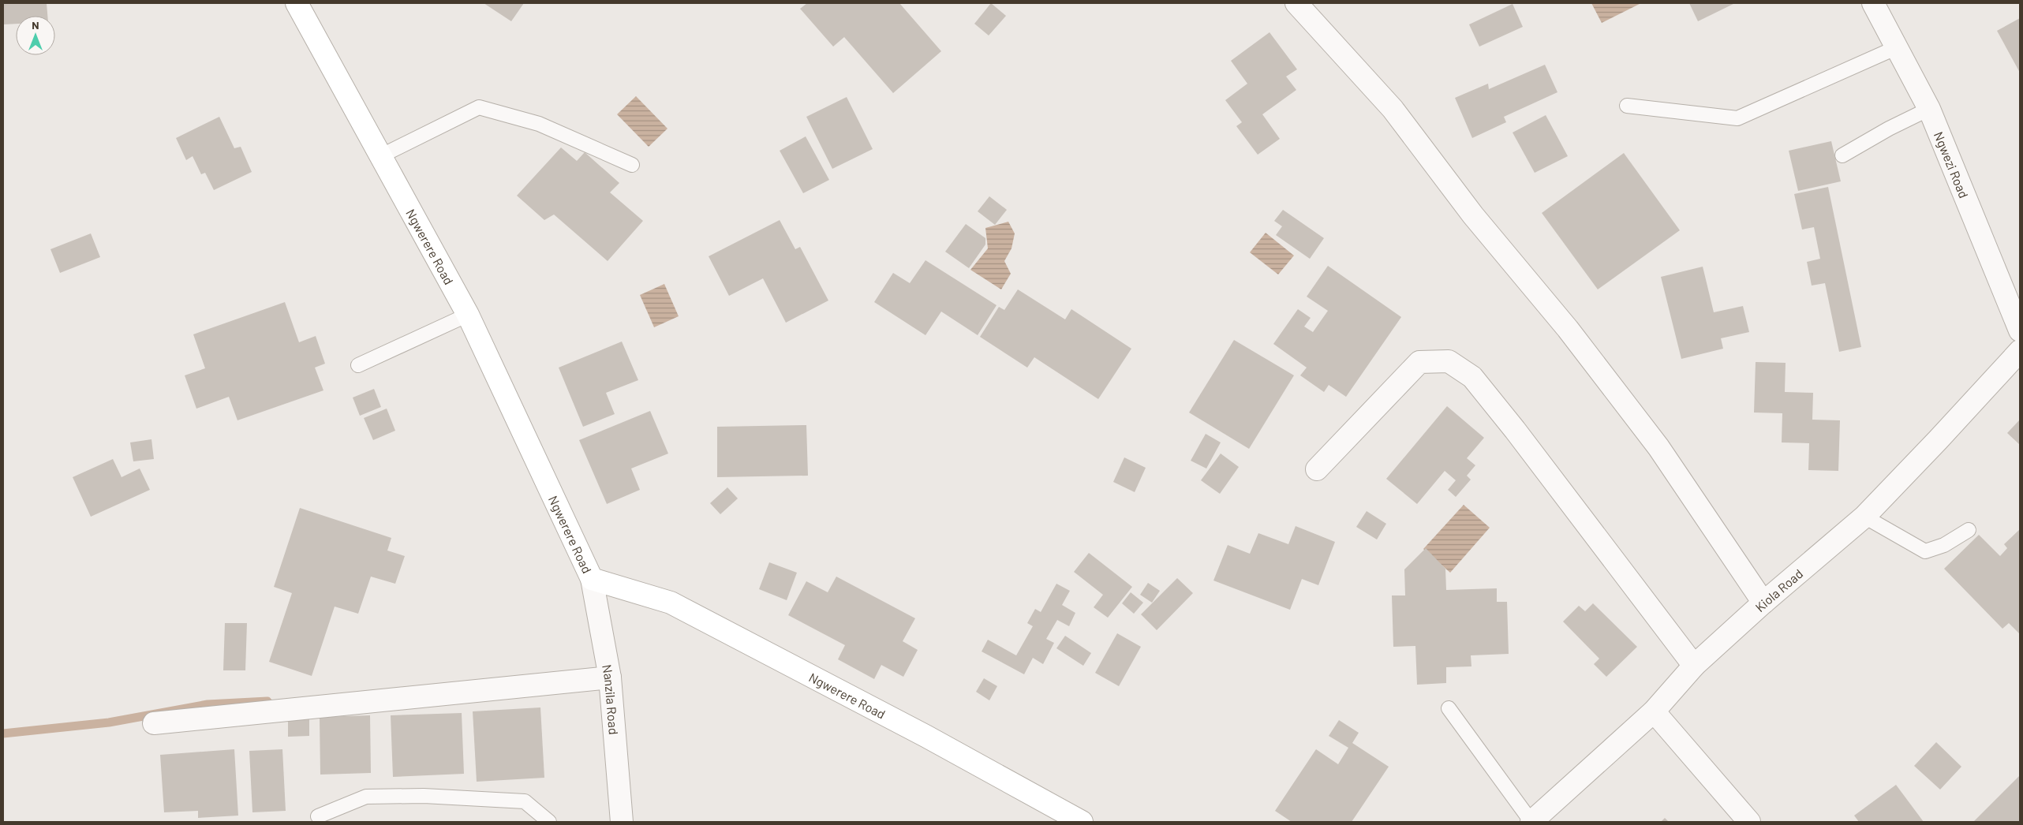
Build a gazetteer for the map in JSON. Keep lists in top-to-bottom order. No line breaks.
{"streets":{"street":["Ngwezi Road","Ngwerere Road","Kiola Road","Nanzila Road"]},"crossings":[["Ngwerere Road","Nanzila Road"]],"north":"top"}
